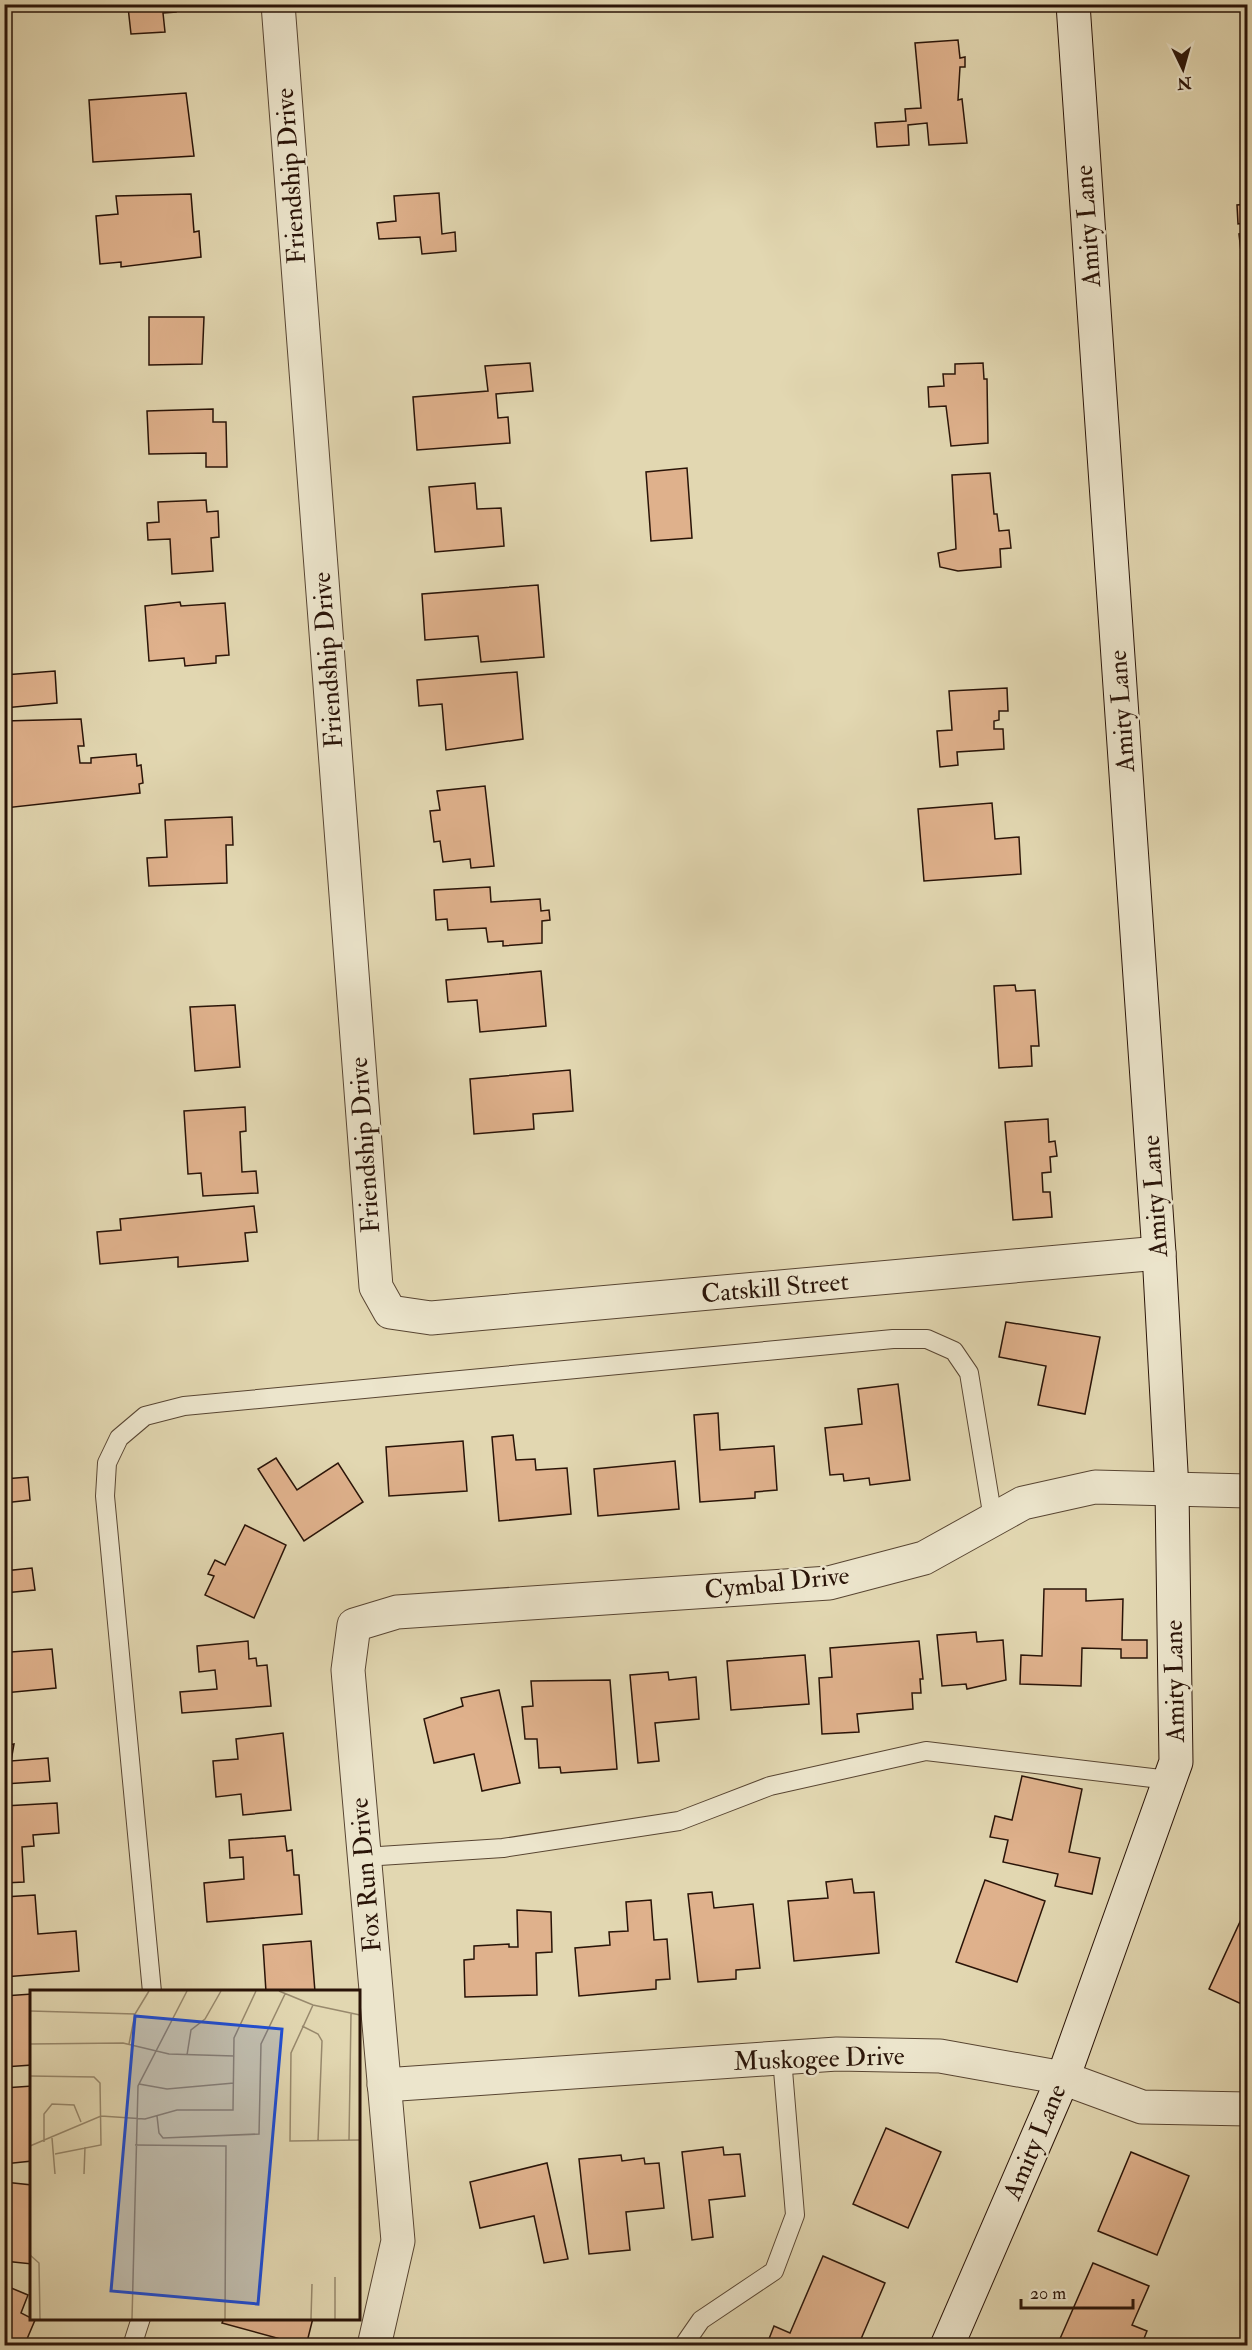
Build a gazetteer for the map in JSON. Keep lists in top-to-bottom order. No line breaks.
{"streets":{"street":["Friendship Drive","Amity Lane","Catskill Street","Cymbal Drive","Fox Run Drive","Muskogee Drive"]},"crossings":[["Friendship Drive","Catskill Street"],["Amity Lane","Catskill Street"],["Amity Lane","Cymbal Drive"],["Amity Lane","Muskogee Drive"],["Cymbal Drive","Fox Run Drive"],["Fox Run Drive","Muskogee Drive"]],"scale_bar":"20 m","north":"bottom"}
